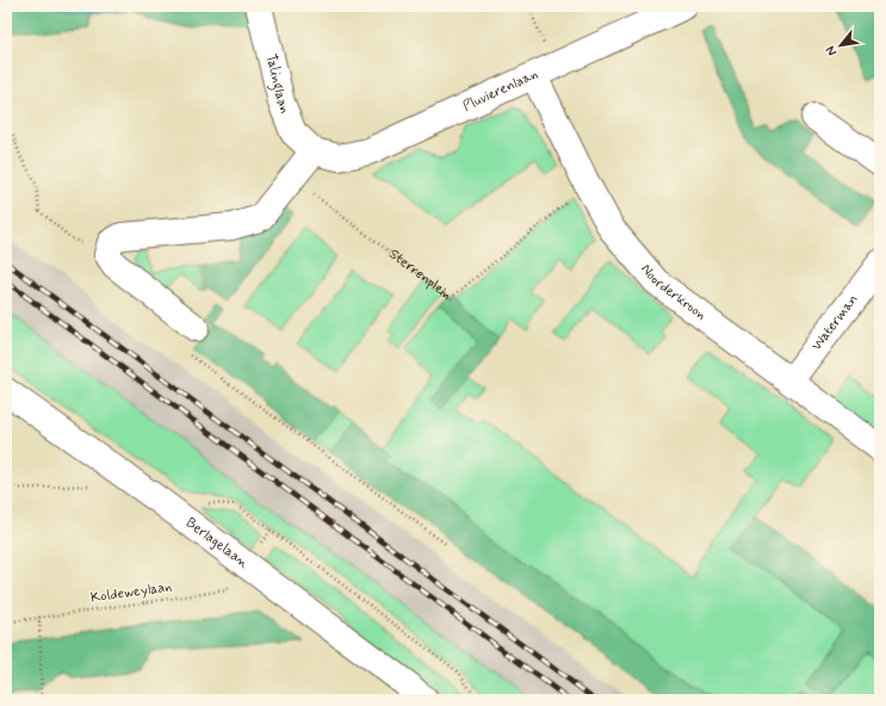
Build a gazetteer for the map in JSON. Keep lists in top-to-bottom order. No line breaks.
{"streets":{"street":["Talinglaan","Pluvierenlaan","Noorderkroon","Waterman","Berlagelaan"],"path":["Sterrenplein","Koldeweylaan"]},"crossings":[["Talinglaan","Pluvierenlaan"],["Pluvierenlaan","Noorderkroon"],["Sterrenplein","Noorderkroon"],["Noorderkroon","Waterman"],["Berlagelaan","Koldeweylaan"]],"north":"bottom left"}
